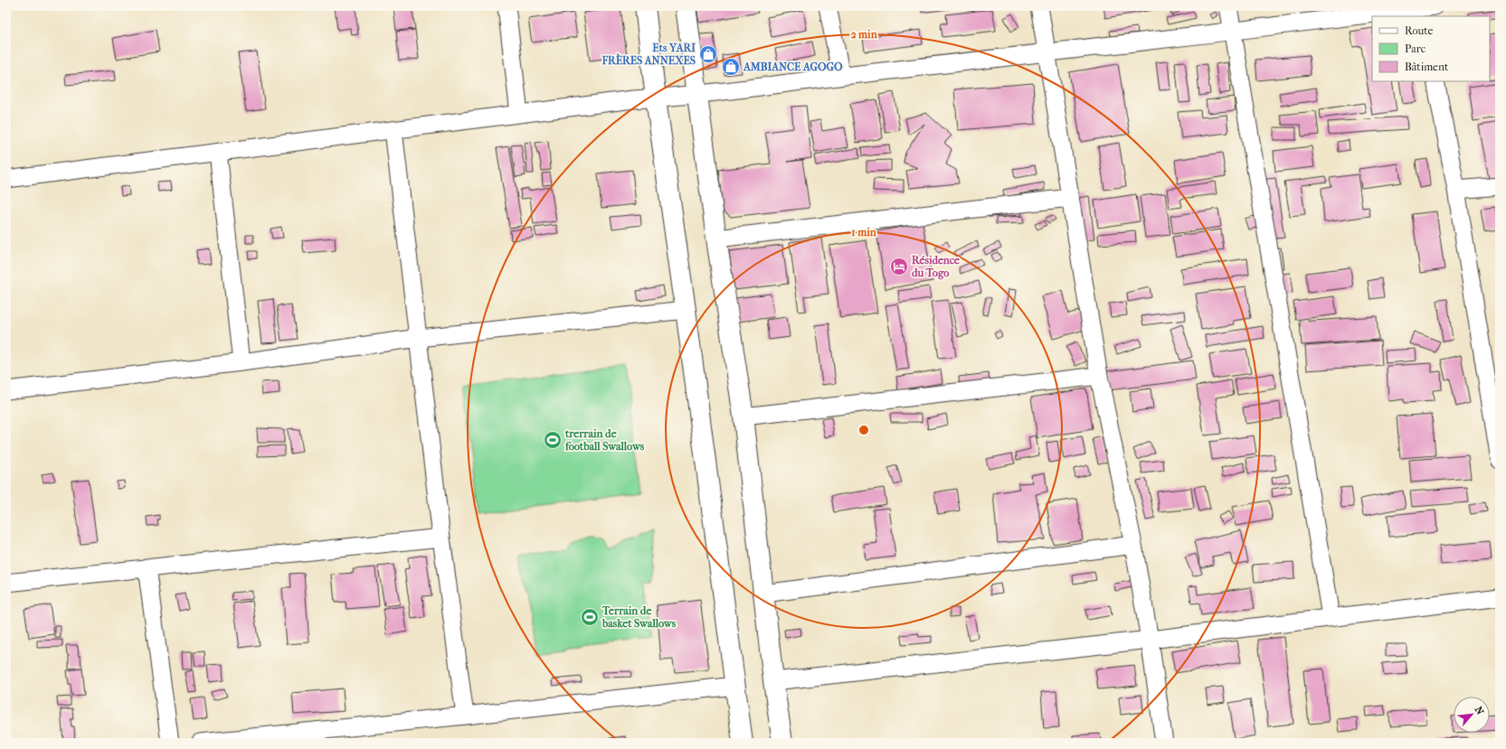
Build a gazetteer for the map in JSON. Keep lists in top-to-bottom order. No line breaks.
{"places":{"shop":["Ets YARI FRÈRES ANNEXES","AMBIANCE AGOGO"],"hotel":["Résidence du Togo"],"sports":["trerrain de football Swallows","Terrain de basket Swallows"]},"legend":["Route","Parc","Bâtiment"],"north":"top right","rings":["2 min","1 min"]}
